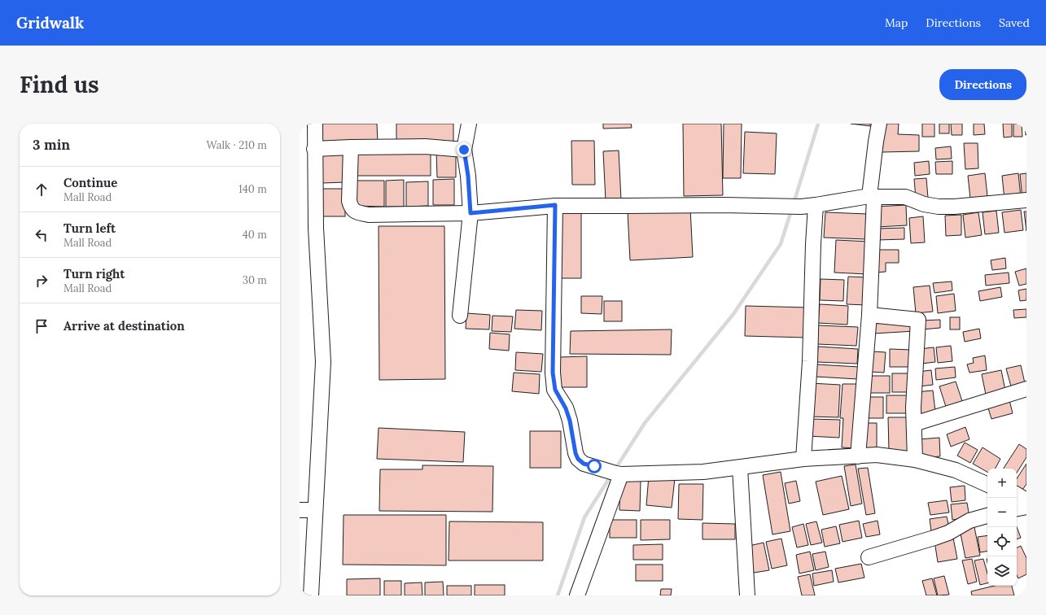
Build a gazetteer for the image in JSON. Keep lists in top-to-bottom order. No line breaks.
{"page":{"header":"Gridwalk","nav":["Map","Directions","Saved"],"buttons":"Directions","title":"Find us","heading":["3 min","Walk · 210 m"],"list":[["Continue","Mall Road","140 m"],["Turn left","Mall Road","40 m"],["Turn right","Mall Road","30 m"],"Arrive at destination"],"map_buttons":["+","−"]}}
